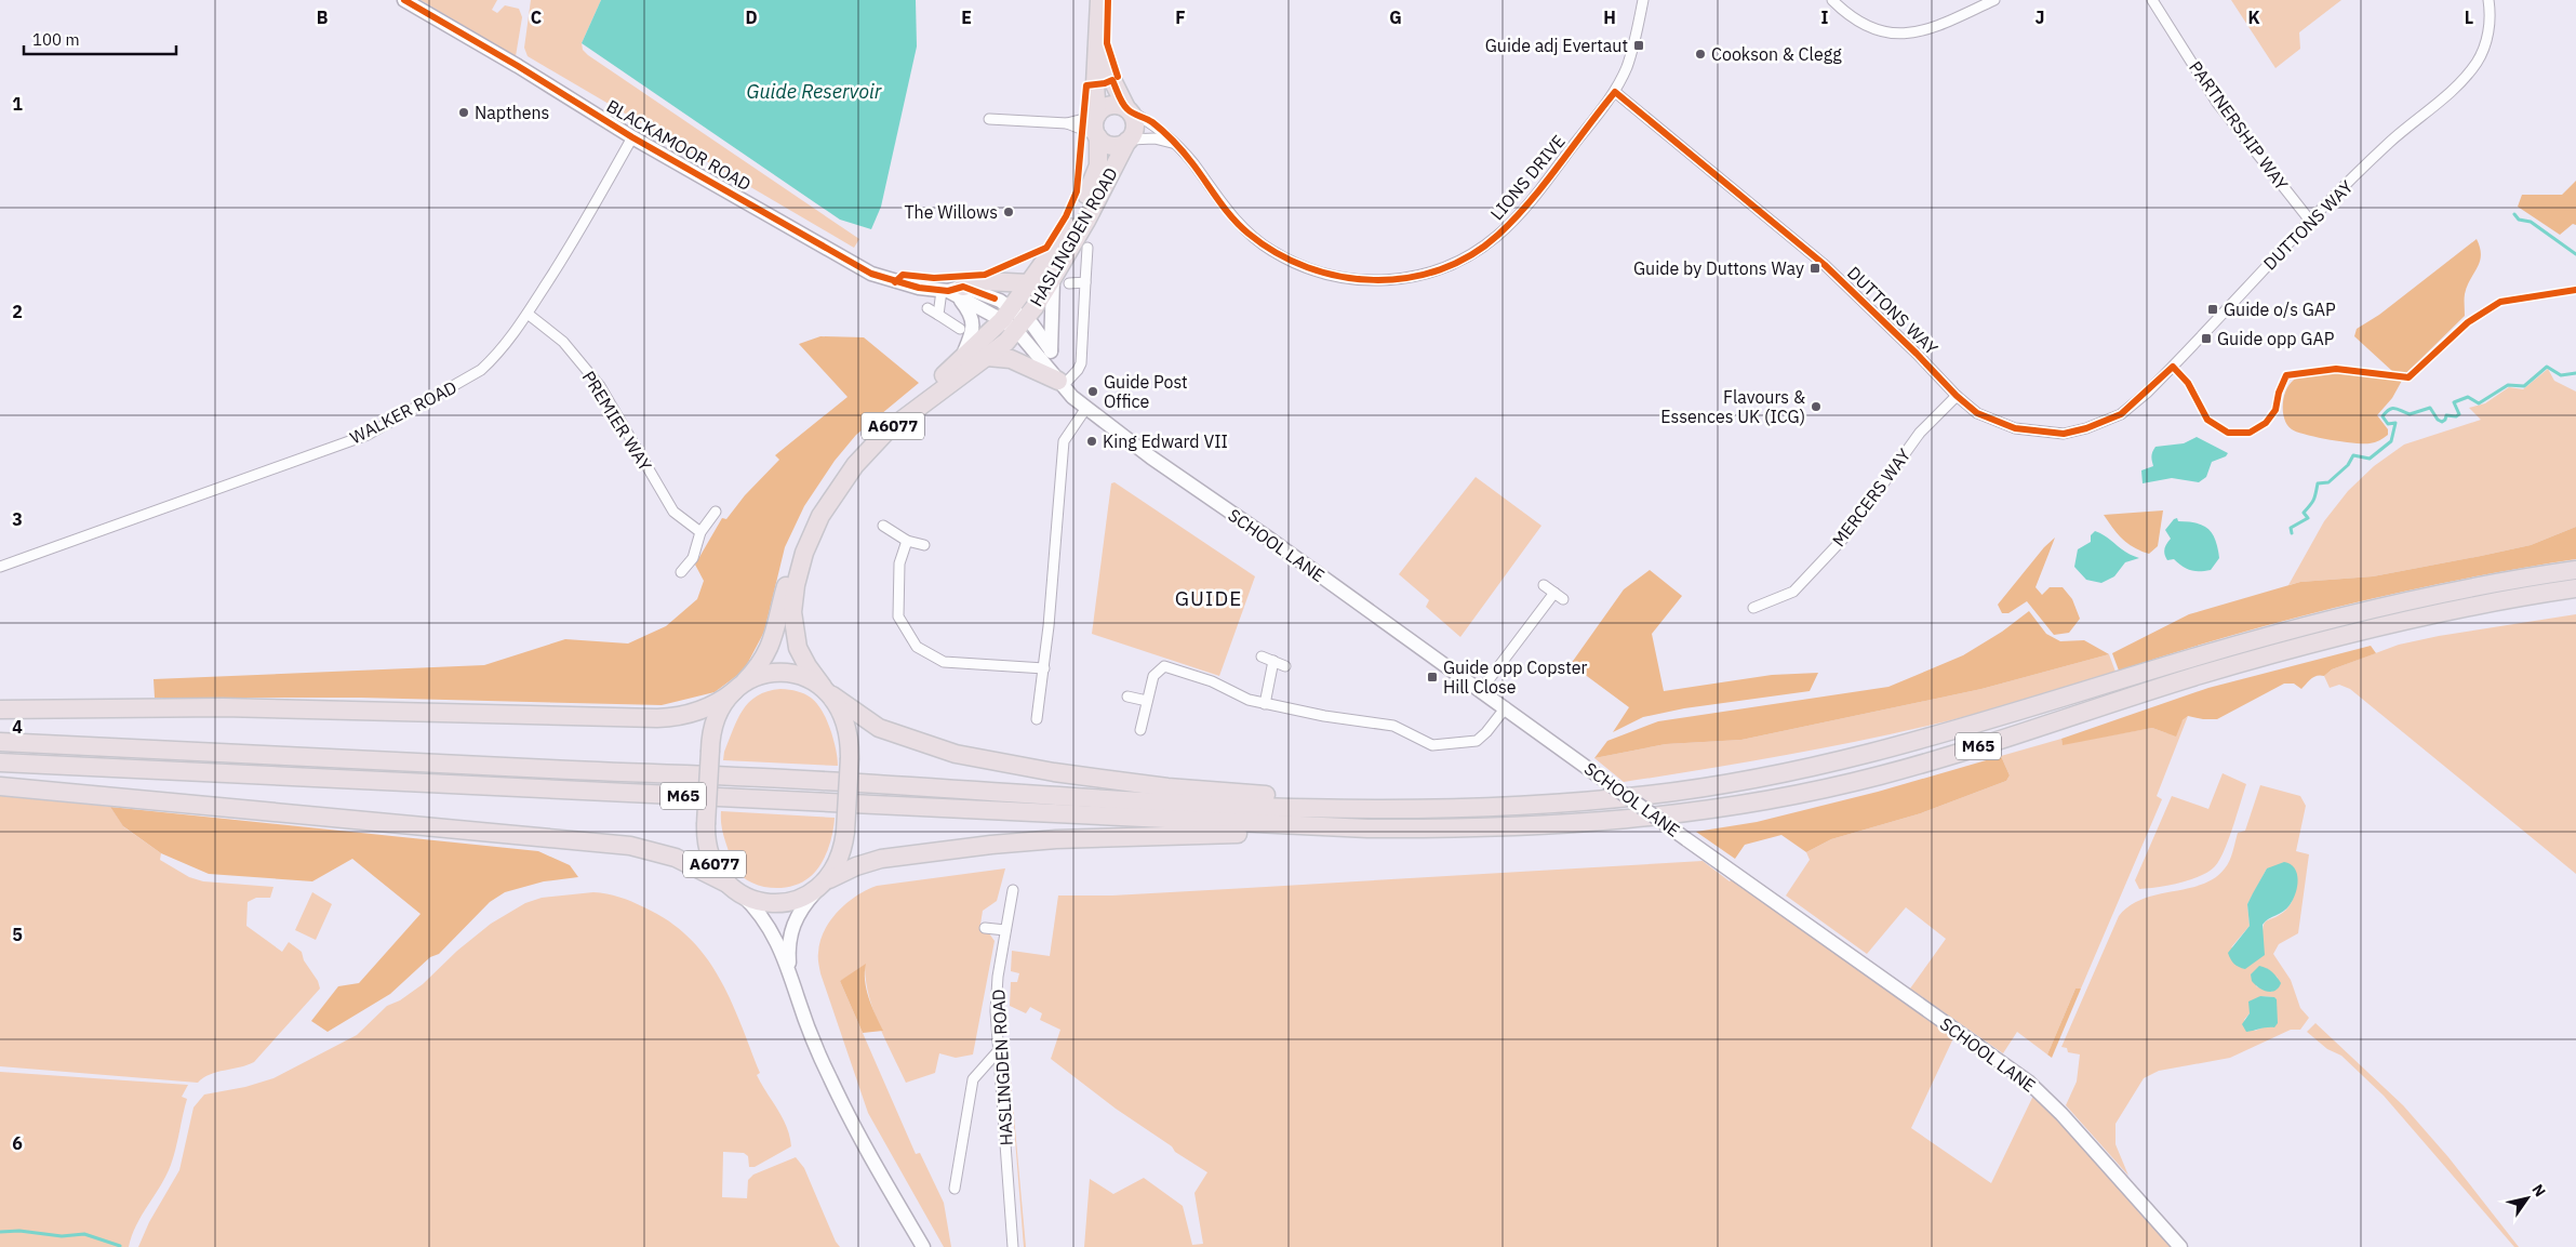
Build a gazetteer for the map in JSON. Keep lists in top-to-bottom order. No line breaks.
{"streets":{"highway":["HASLINGDEN ROAD","A6077","M65"],"main road":["BLACKAMOOR ROAD","SCHOOL LANE"],"street":["PARTNERSHIP WAY","LIONS DRIVE","DUTTONS WAY","WALKER ROAD","PREMIER WAY","MERCERS WAY"]},"crossings":[["PARTNERSHIP WAY","DUTTONS WAY"],["BLACKAMOOR ROAD","HASLINGDEN ROAD"],["BLACKAMOOR ROAD","WALKER ROAD"],["BLACKAMOOR ROAD","SCHOOL LANE"],["LIONS DRIVE","DUTTONS WAY"],["LIONS DRIVE","HASLINGDEN ROAD"],["LIONS DRIVE","A6077"],["DUTTONS WAY","MERCERS WAY"],["HASLINGDEN ROAD","A6077"],["HASLINGDEN ROAD","SCHOOL LANE"],["WALKER ROAD","PREMIER WAY"]],"districts":["GUIDE"],"water":["Guide Reservoir"],"places":{"transit":["Guide adj Evertaut","Guide by Duttons Way","Guide o/s GAP","Guide opp GAP","Guide opp Copster Hill Close"],"other":["Cookson & Clegg","Napthens","The Willows","Guide Post Office","Flavours & Essences UK (ICG)","King Edward VII"]},"scale_bar":"100 m","north":"top right","grid":{"columns":["B","C","D","E","F","G","H","I","J","K","L"],"rows":["1","2","3","4","5","6"]}}
